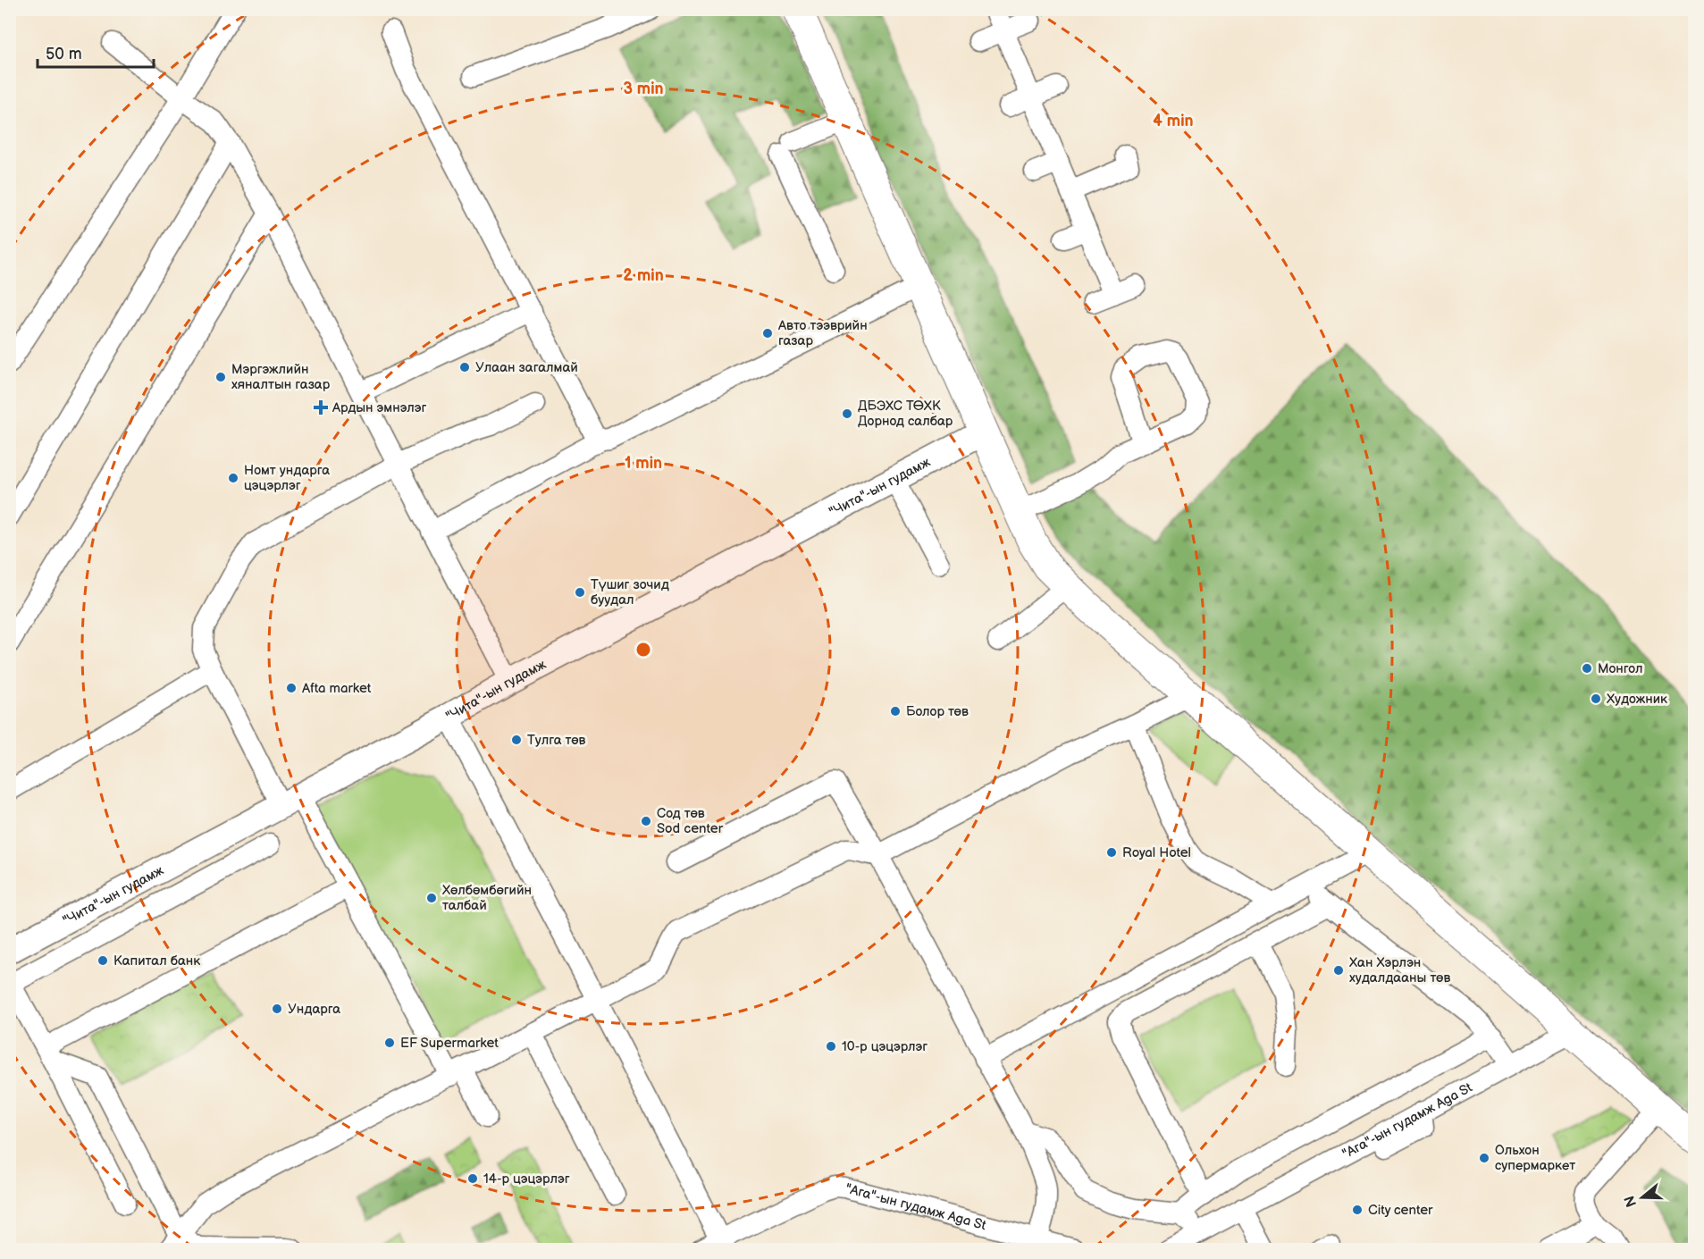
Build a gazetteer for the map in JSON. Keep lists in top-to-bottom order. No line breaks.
{"streets":{"main road":["\"Чита\"-ын гудамж"],"street":["\"Ага\"-ын гудамж Aga St"]},"places":{"other":["Авто тээврийн газар","Улаан загалмай","Мэргэжлийн хяналтын газар","ДБЭХС ТӨХК Дорнод салбар","Номт ундарга цэцэрлэг","Түшиг зочид буудал","Монгол","Afta market","Художник","Болор төв","Тулга төв","Сод төв Sod center","Royal Hotel","Хөлбөмбөгийн талбай","Капитал банк","Хан Хэрлэн худалдааны төв","Ундарга","EF Supermarket","10-р цэцэрлэг","Ольхон супермаркет","14-р цэцэрлэг","City center"],"health":["Ардын эмнэлэг"]},"scale_bar":"50 m","north":"left","rings":["3 min","4 min","2 min","1 min"]}
